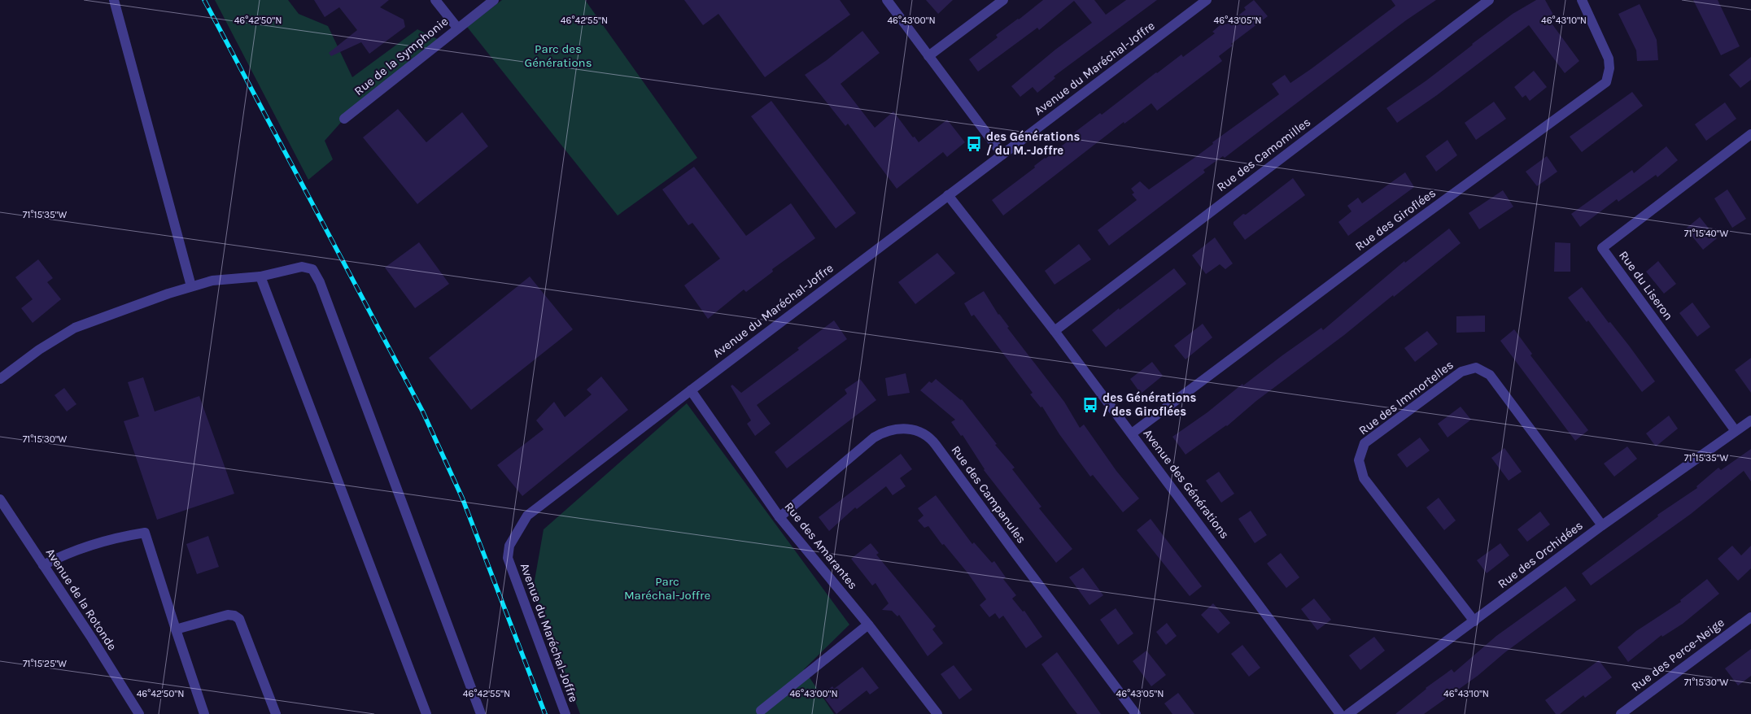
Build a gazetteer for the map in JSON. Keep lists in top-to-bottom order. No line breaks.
{"streets":{"street":["Rue de la Symphonie","Avenue du Maréchal-Joffre","Rue des Camomilles","Rue des Giroflées","Rue du Liseron","Rue des Immortelles","Avenue des Générations","Rue des Campanules","Rue des Amarantes","Rue des Orchidées","Avenue de la Rotonde","Rue des Perce-Neige"]},"crossings":[["Avenue du Maréchal-Joffre","Avenue des Générations"],["Avenue du Maréchal-Joffre","Rue des Amarantes"],["Rue des Camomilles","Avenue des Générations"],["Rue des Giroflées","Avenue des Générations"],["Rue du Liseron","Rue des Orchidées"],["Rue des Immortelles","Rue des Orchidées"],["Rue des Campanules","Rue des Amarantes"]],"parks":["Parc des Générations","Parc Maréchal-Joffre"],"places":{"bus stop":["des Générations / du M.-Joffre","des Générations / des Giroflées"]},"coordinates":["46°42'50\"N","46°42'55\"N","46°43'00\"N","46°43'05\"N","46°43'10\"N","71°15'35\"W","71°15'40\"W","71°15'30\"W","71°15'25\"W"]}
